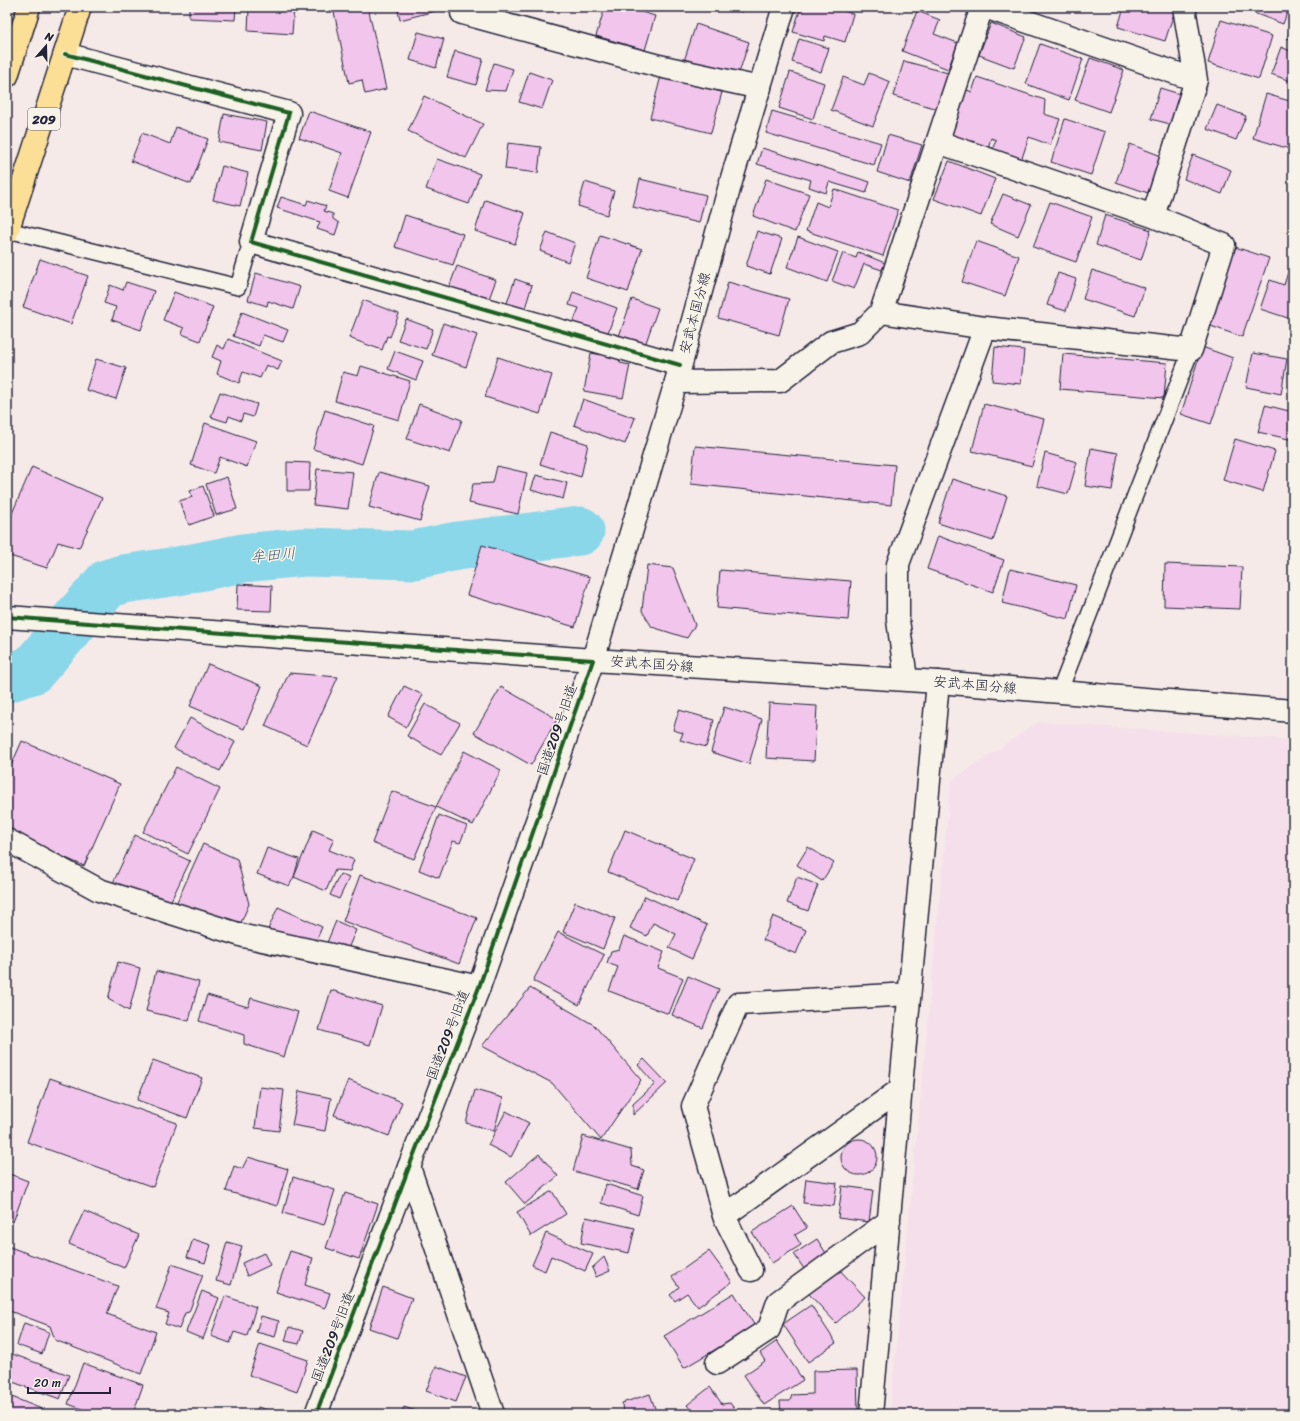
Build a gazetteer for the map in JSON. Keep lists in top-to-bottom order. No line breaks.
{"streets":{"highway":["209"],"street":["安武本国分線","国道209号旧道"]},"crossings":[["安武本国分線","国道209号旧道"]],"water":["牟田川"],"scale_bar":"20 m","north":"top"}
